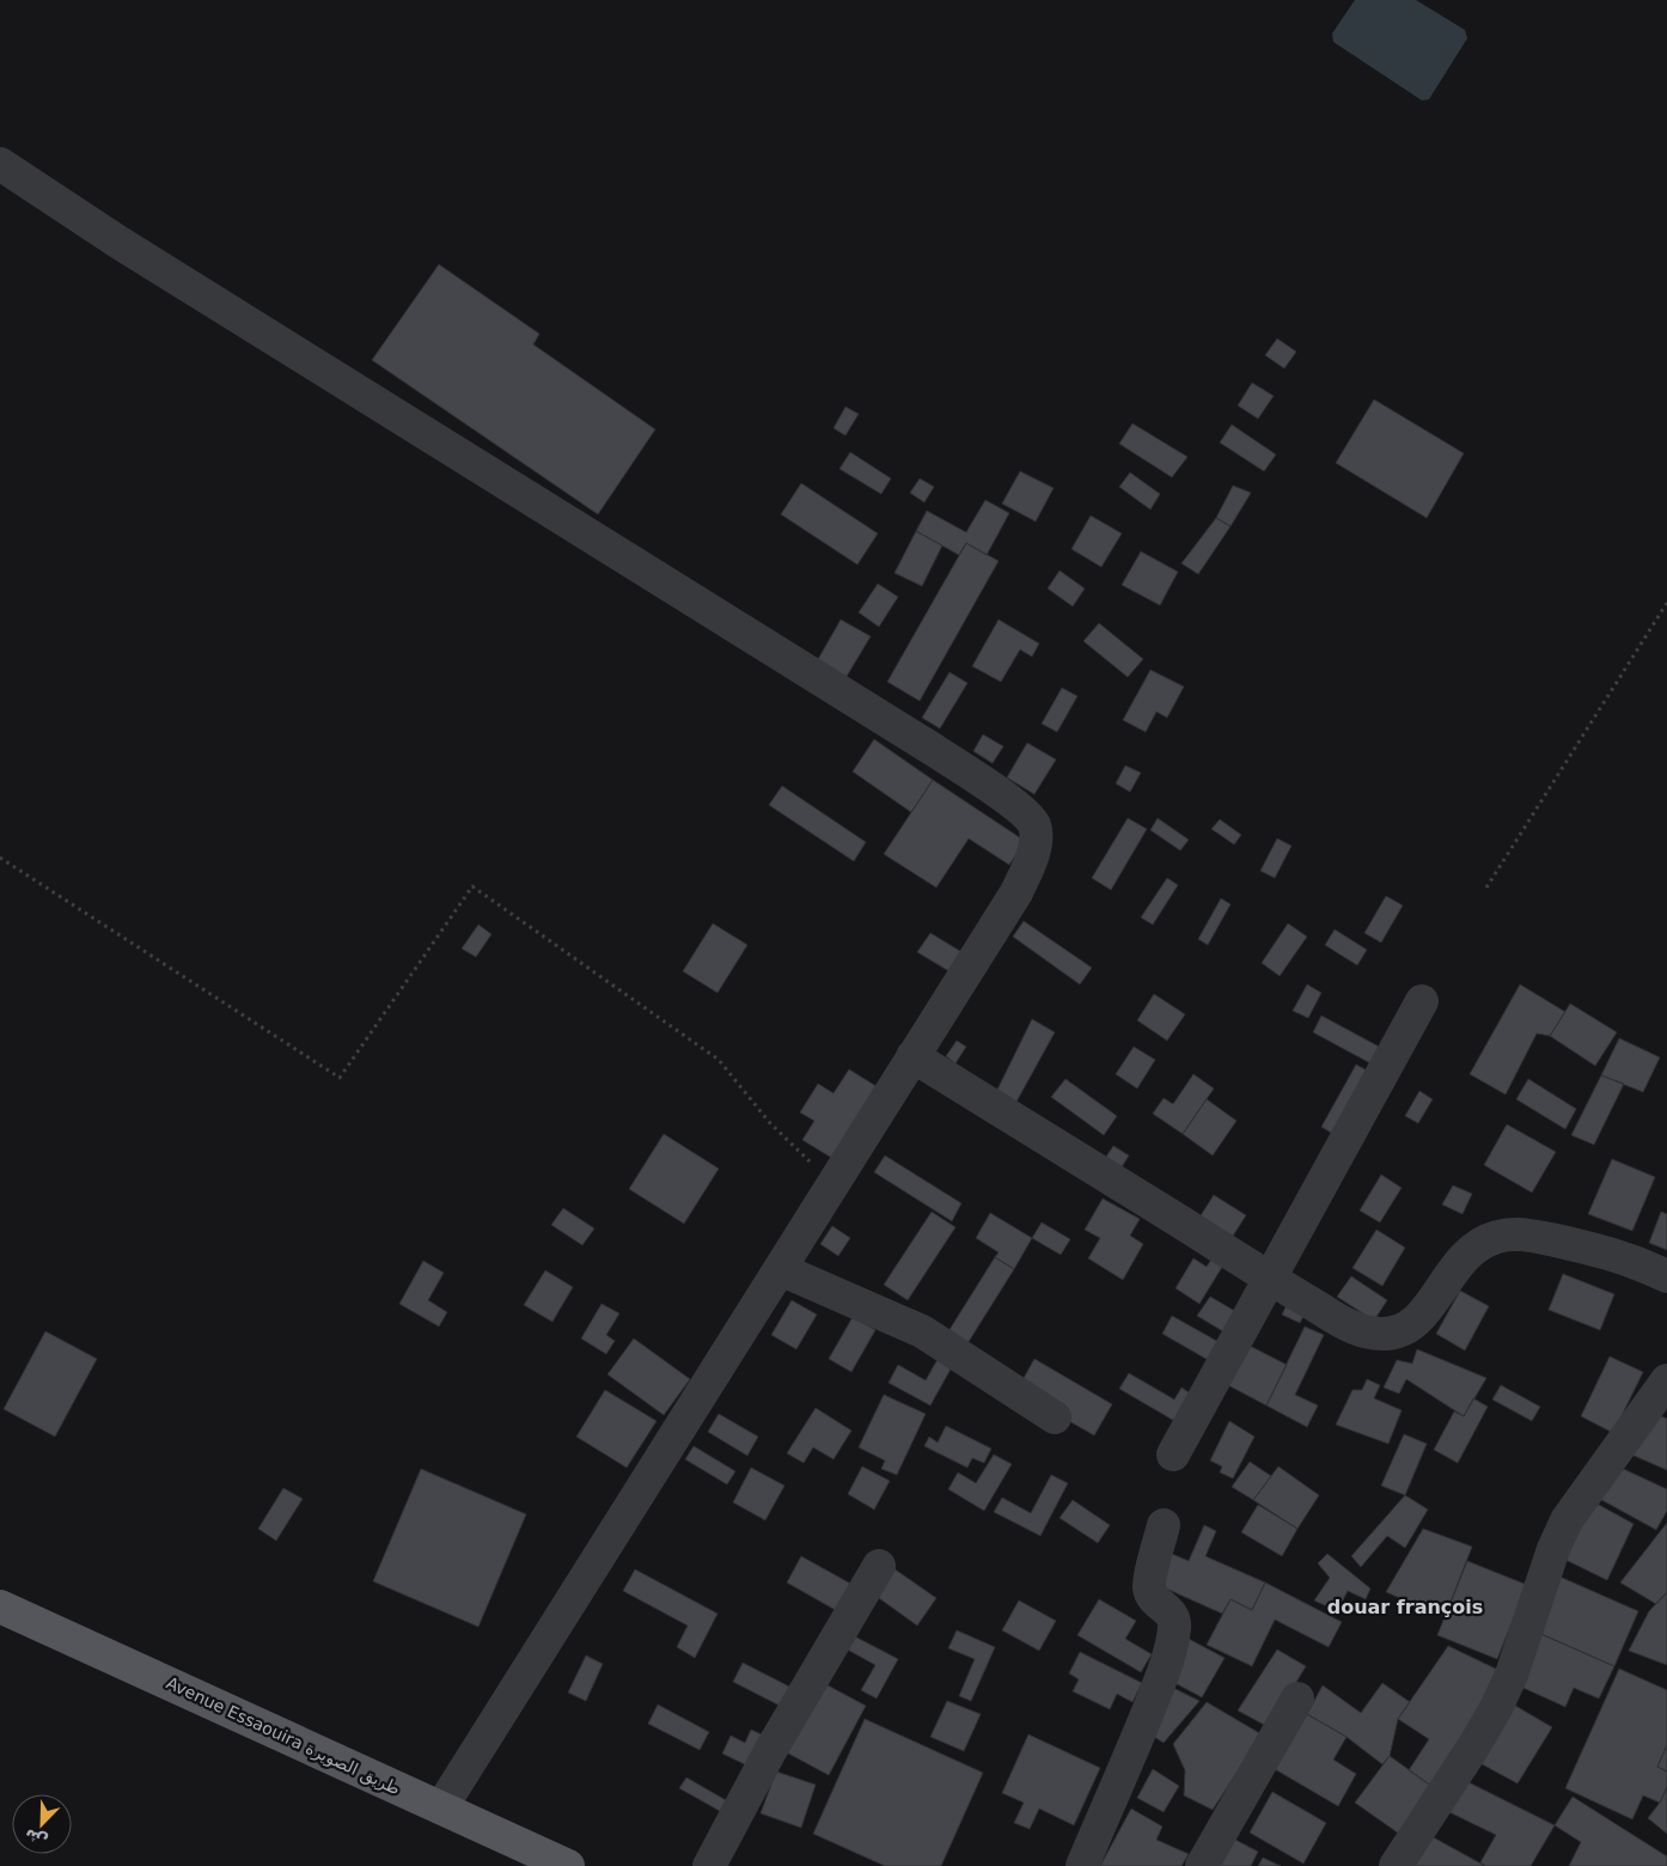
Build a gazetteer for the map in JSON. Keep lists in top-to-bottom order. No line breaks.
{"streets":{"main road":["Avenue Essaouira طريق الصويرة"]},"districts":["douar françois"],"north":"bottom left"}
